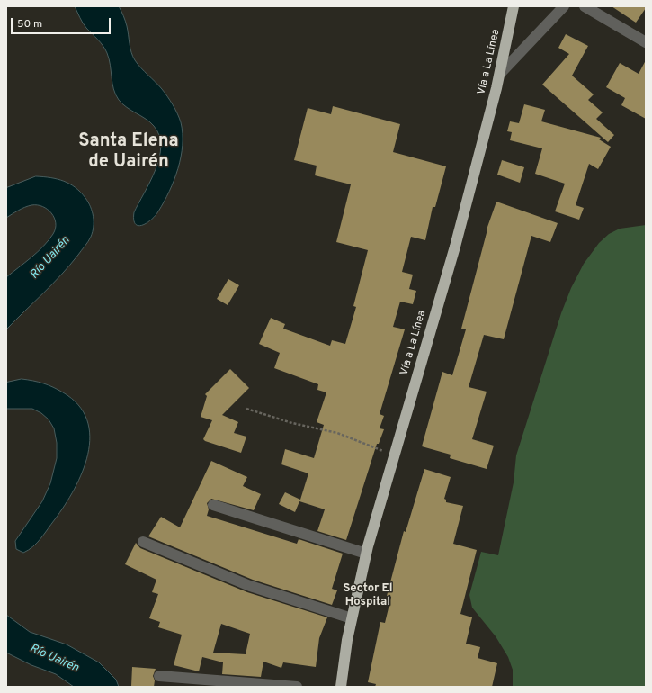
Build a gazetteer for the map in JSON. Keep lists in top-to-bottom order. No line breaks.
{"streets":{"highway":["Vía a La Línea"]},"districts":["Santa Elena de Uairén","Sector El Hospital"],"water":["Río Uairén"],"scale_bar":"50 m"}
